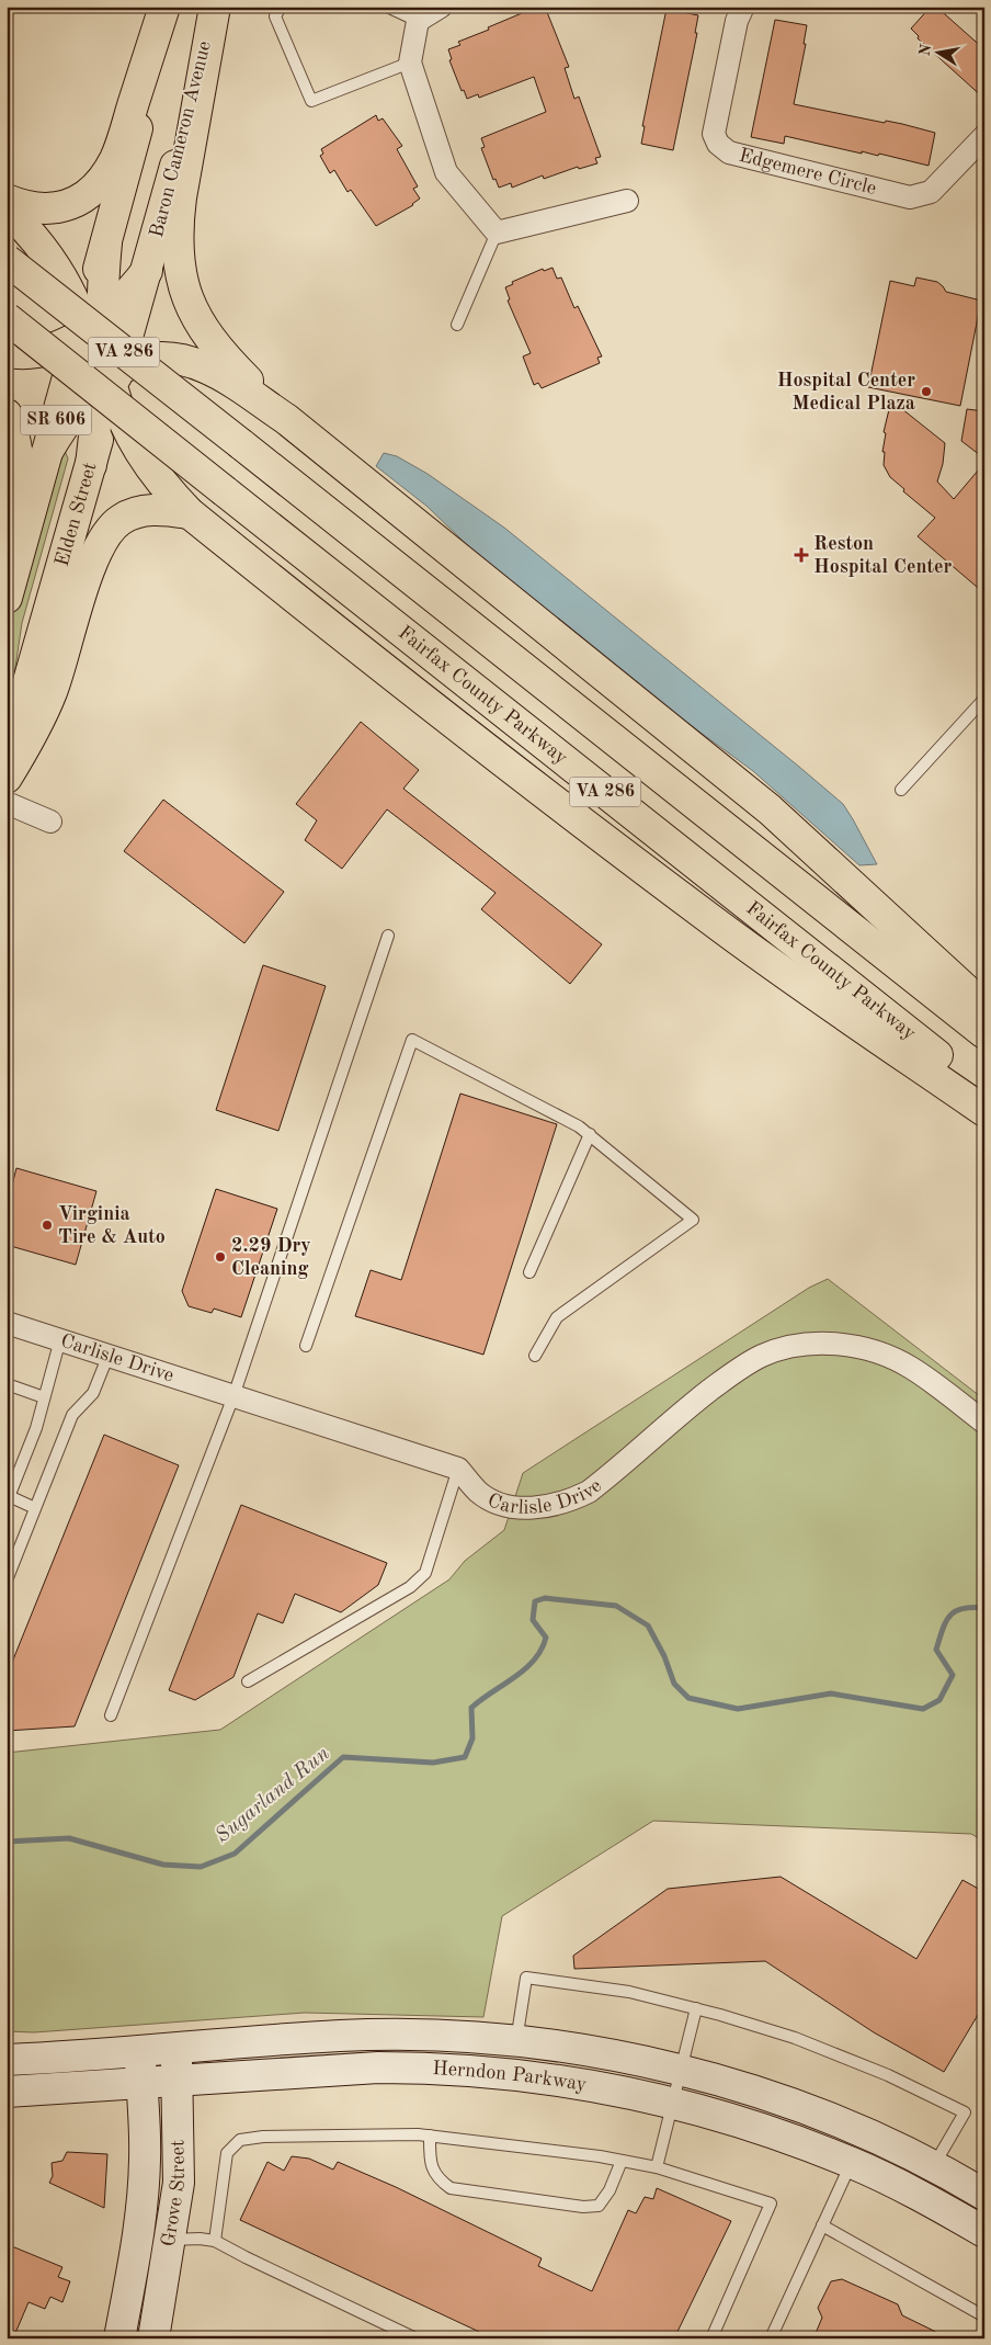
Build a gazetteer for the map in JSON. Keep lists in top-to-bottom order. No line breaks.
{"streets":{"main road":["Baron Cameron Avenue","VA 286","SR 606","Elden Street","Fairfax County Parkway","Herndon Parkway","Grove Street"],"street":["Edgemere Circle","Carlisle Drive"]},"crossings":[["Baron Cameron Avenue","Elden Street"],["Herndon Parkway","Grove Street"]],"water":["Sugarland Run"],"places":{"other":["Hospital Center Medical Plaza","Virginia Tire & Auto","2.29 Dry Cleaning"],"health":["Reston Hospital Center"]},"north":"left"}
